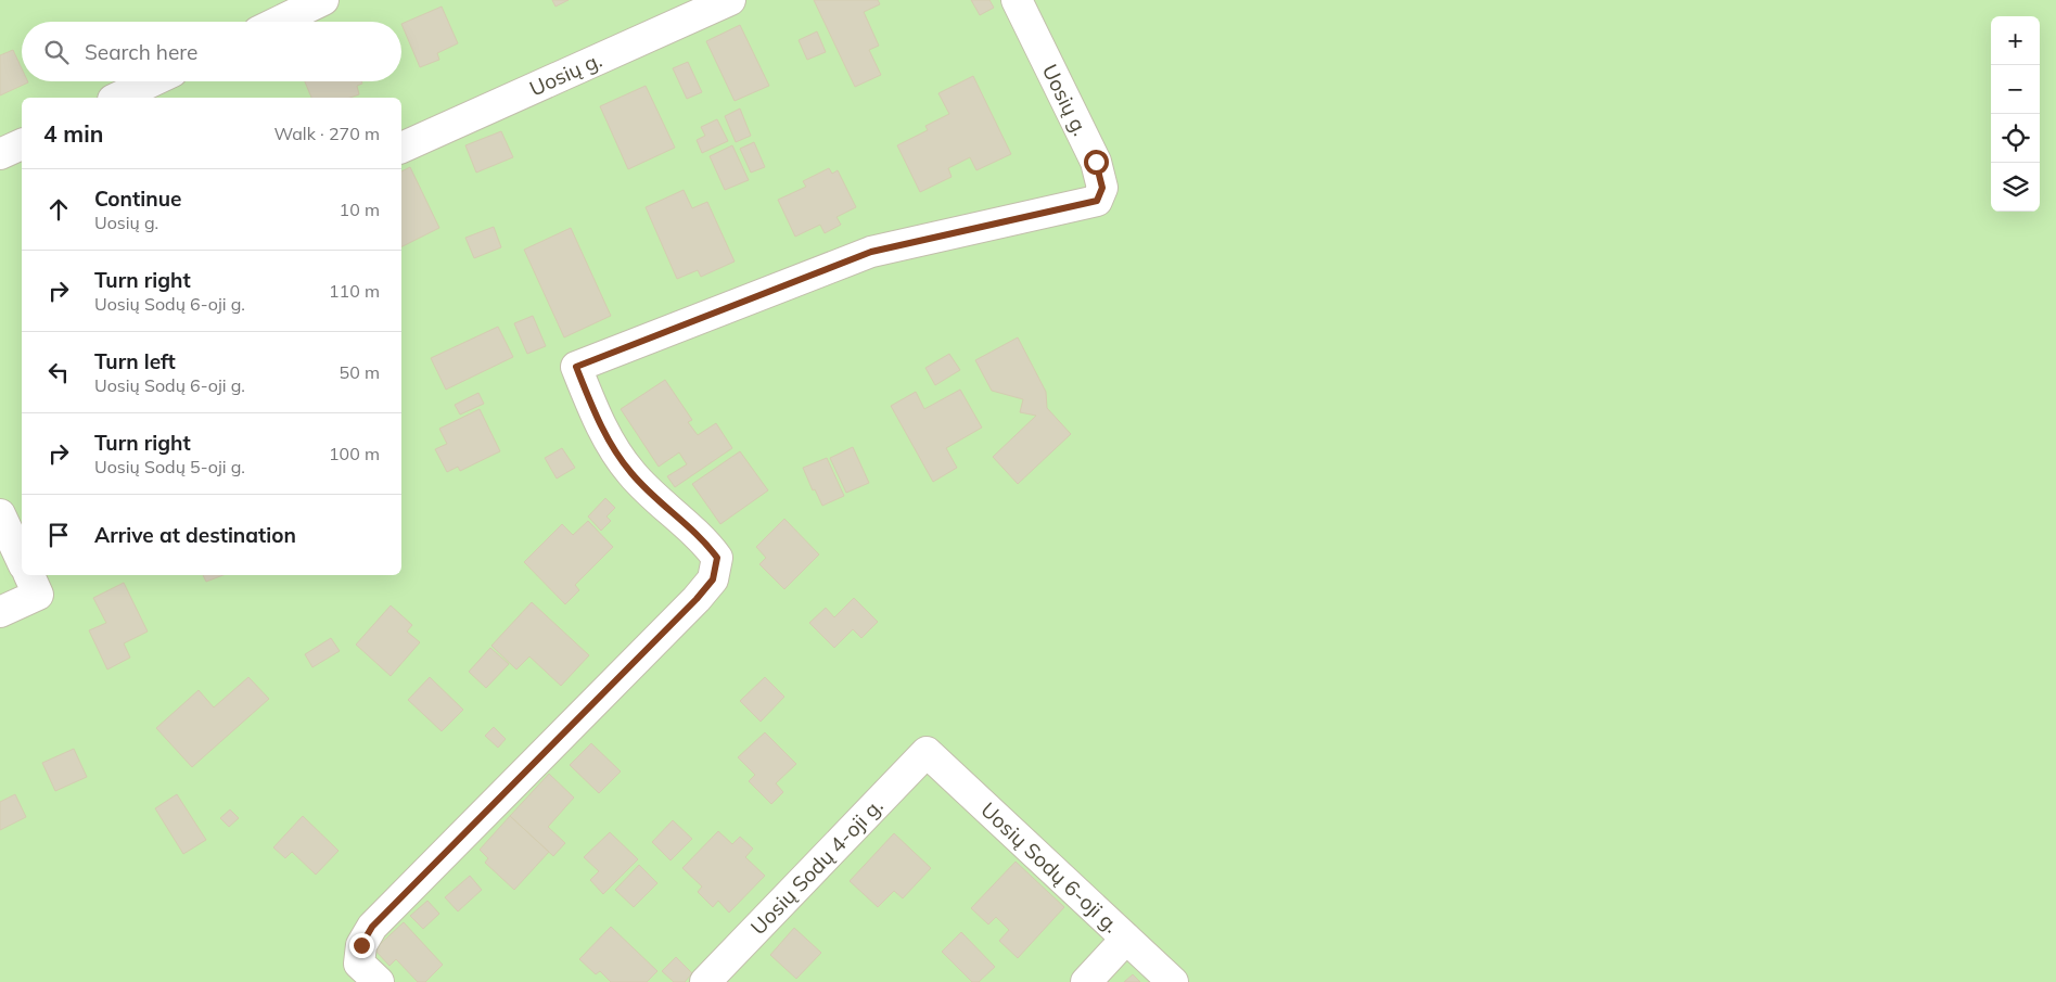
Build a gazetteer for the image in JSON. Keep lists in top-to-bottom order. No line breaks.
{"streets":{"street":["Uosių g.","Uosių Sodų 4-oji g.","Uosių Sodų 6-oji g."]},"crossings":[["Uosių Sodų 4-oji g.","Uosių Sodų 6-oji g."]],"page":{"map_buttons":["+","−"],"search":"Search here","heading":["4 min","Walk · 270 m"],"list":[["Continue","Uosių g.","10 m"],["Turn right","Uosių Sodų 6-oji g.","110 m"],["Turn left","Uosių Sodų 6-oji g.","50 m"],["Turn right","Uosių Sodų 5-oji g.","100 m"],"Arrive at destination"]}}
